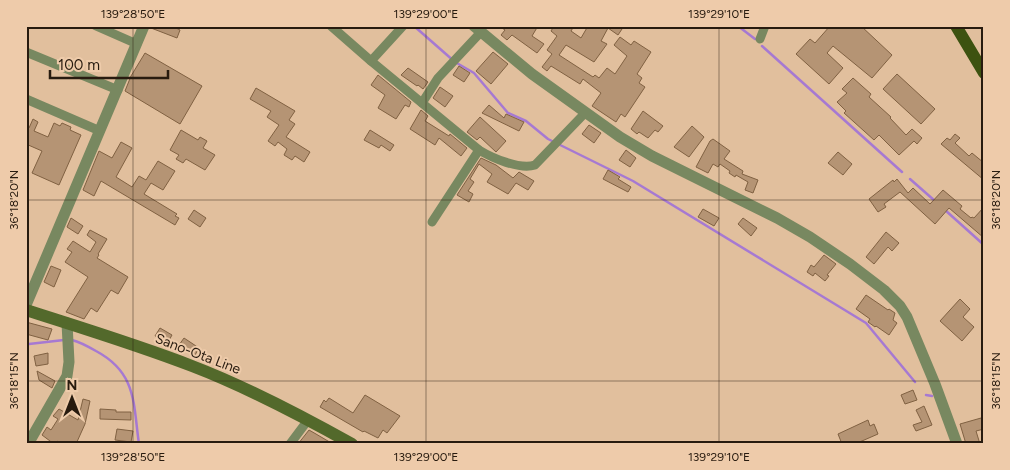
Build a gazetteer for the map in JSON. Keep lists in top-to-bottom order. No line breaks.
{"streets":{"main road":["Sano-Ota Line"]},"scale_bar":"100 m","north":"top","coordinates":["139°28'50\"E","139°29'00\"E","139°29'10\"E","36°18'20\"N","36°18'15\"N"]}
